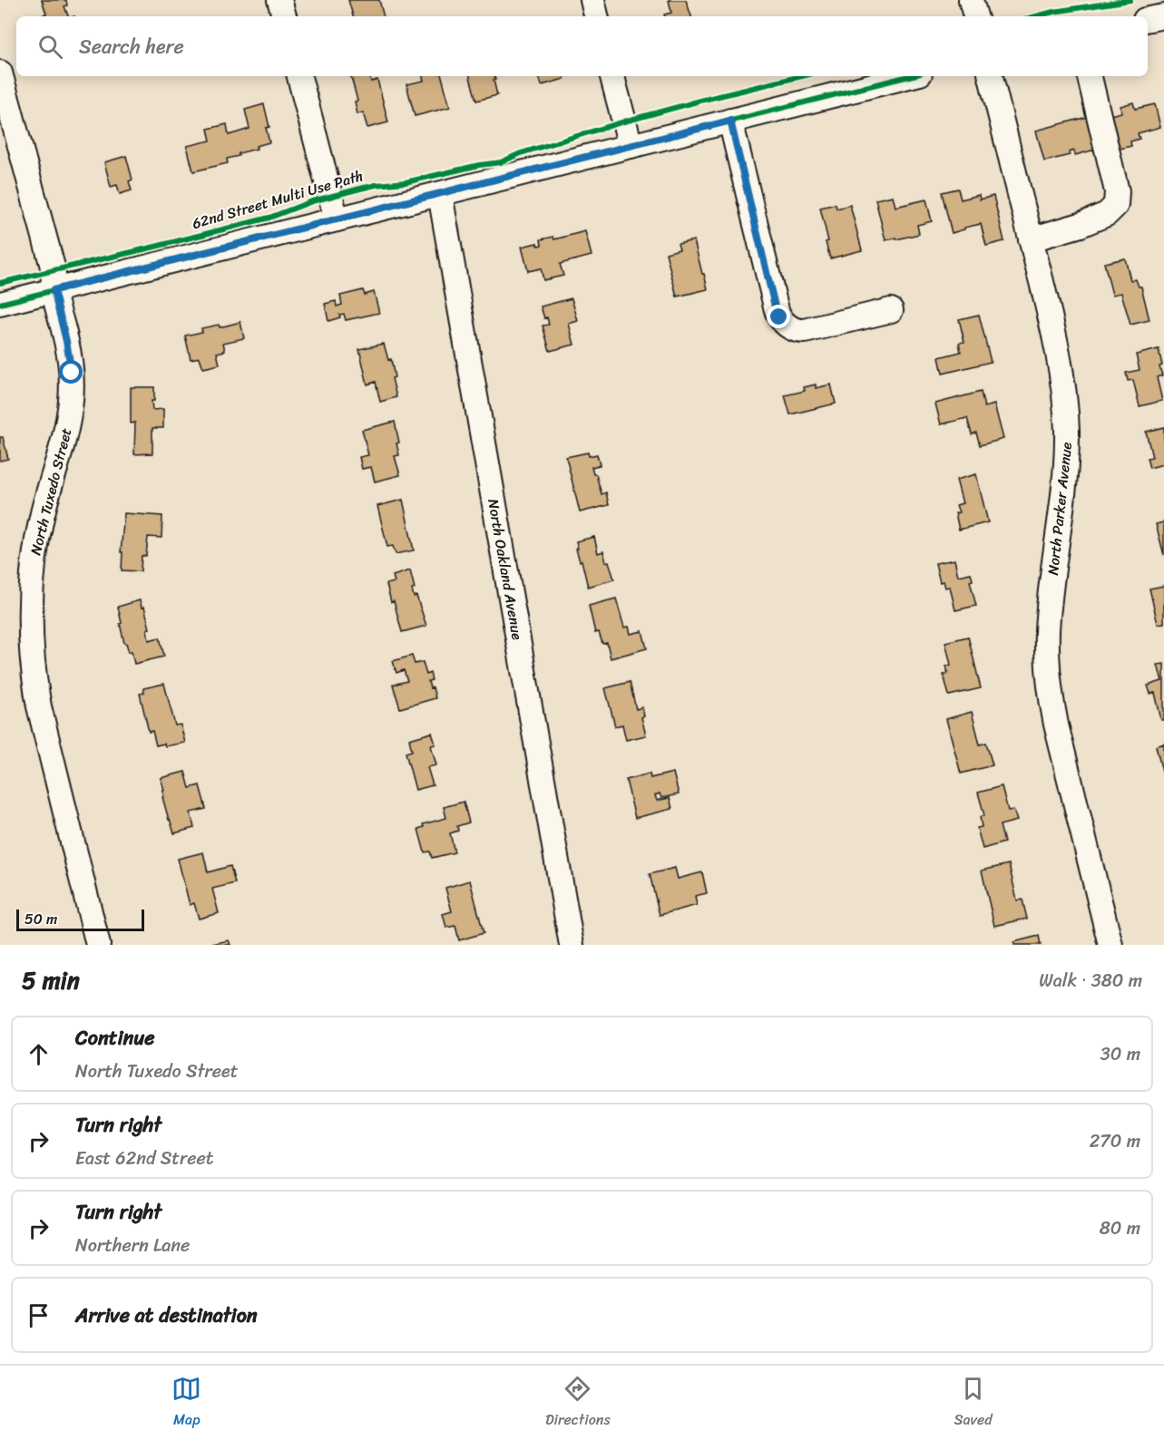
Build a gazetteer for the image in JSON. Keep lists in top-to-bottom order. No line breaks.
{"streets":{"street":["North Tuxedo Street","North Parker Avenue","North Oakland Avenue"],"cycle path":["62nd Street Multi Use Path"]},"scale_bar":"50 m","page":{"search":"Search here","scale":"50 m","heading":["5 min","Walk · 380 m"],"list":[["Continue","North Tuxedo Street","30 m"],["Turn right","East 62nd Street","270 m"],["Turn right","Northern Lane","80 m"],"Arrive at destination"],"nav":["Map","Directions","Saved"]}}
